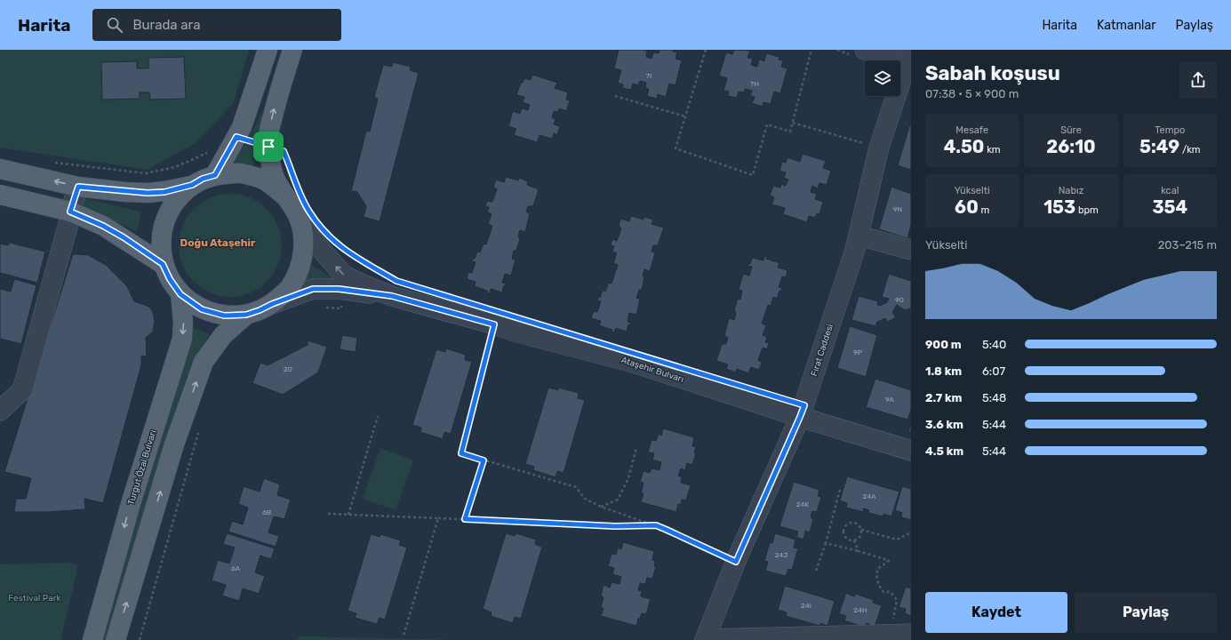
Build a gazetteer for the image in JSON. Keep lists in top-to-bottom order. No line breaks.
{"streets":{"main road":["Turgut Özal Bulvarı"],"street":["Fırat Caddesi","Ataşehir Bulvarı"]},"crossings":[["Fırat Caddesi","Ataşehir Bulvarı"],["Ataşehir Bulvarı","Turgut Özal Bulvarı"]],"districts":["Doğu Ataşehir"],"parks":["Festival Park"],"house_numbers":["7I","7H","9N","90","9P","20","9A","24A","24K","6B","24J","6A","24I","24H"],"page":{"header":"Harita","search":"Burada ara","nav":["Harita","Katmanlar","Paylaş"],"heading":["Sabah koşusu","07:38 · 5 × 900 m"],"stats":[["Mesafe","4.50 km"],["Süre","26:10"],["Tempo","5:49 /km"],["Yükselti","60 m"],["Nabız","153 bpm"],["kcal","354"]],"chart":["Yükselti","203–215 m"],"list":[{"name":"900 m","note":"5:40"},{"name":"1.8 km","note":"6:07"},{"name":"2.7 km","note":"5:48"},{"name":"3.6 km","note":"5:44"},{"name":"4.5 km","note":"5:44"}],"buttons":["Kaydet","Paylaş"]}}
